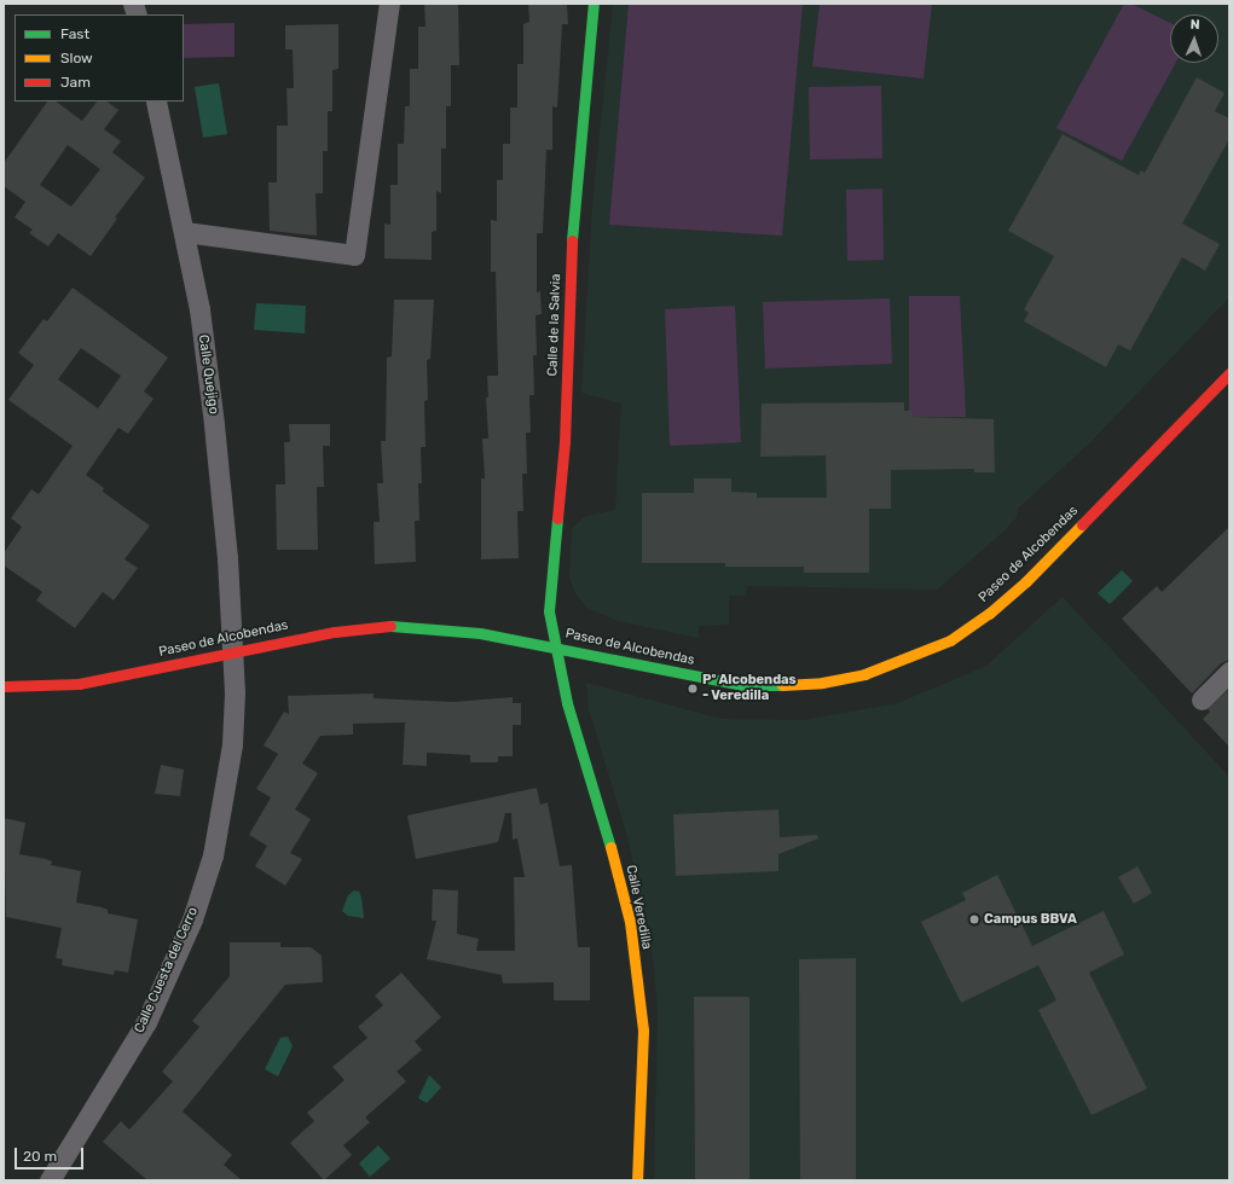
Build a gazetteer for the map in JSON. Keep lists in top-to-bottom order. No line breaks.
{"streets":{"street":["Calle de la Salvia","Calle Quejigo","Paseo de Alcobendas","Calle Veredilla","Calle Cuesta del Cerro"]},"crossings":[["Calle de la Salvia","Paseo de Alcobendas"],["Calle de la Salvia","Calle Veredilla"],["Calle Quejigo","Paseo de Alcobendas"],["Calle Quejigo","Calle Cuesta del Cerro"],["Paseo de Alcobendas","Calle Veredilla"],["Paseo de Alcobendas","Calle Cuesta del Cerro"]],"places":["Pº Alcobendas - Veredilla","Campus BBVA"],"legend":["Fast","Slow","Jam"],"scale_bar":"20 m","north":"top"}
